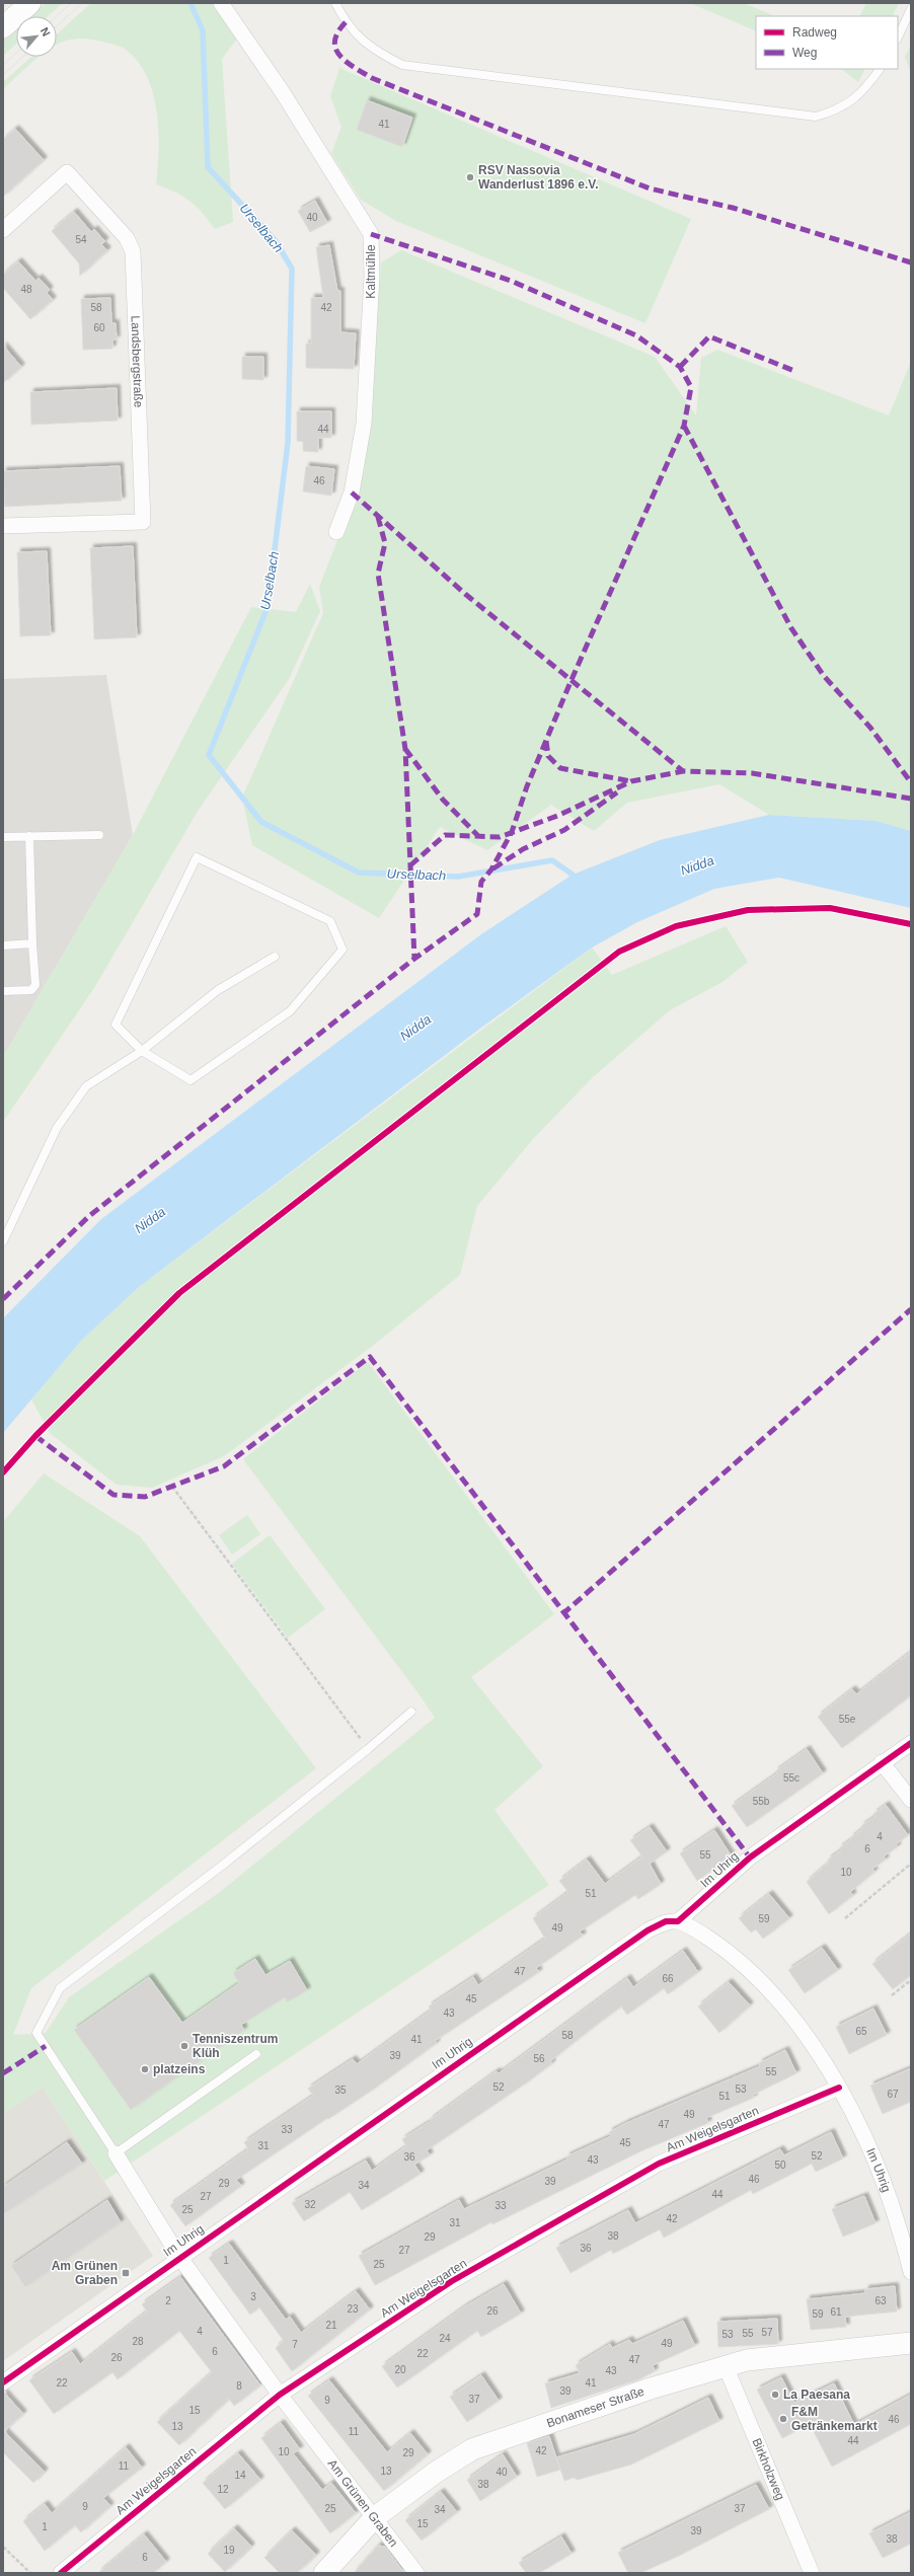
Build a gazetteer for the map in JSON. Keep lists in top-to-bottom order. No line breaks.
{"streets":{"street":["Kaltmühle","Landsbergstraße","Im Uhrig","Am Weigelsgarten","Bonameser Straße","Birkholzweg","Am Grünen Graben"]},"crossings":[["Im Uhrig","Am Weigelsgarten"],["Im Uhrig","Am Grünen Graben"],["Am Weigelsgarten","Am Grünen Graben"],["Bonameser Straße","Birkholzweg"],["Bonameser Straße","Am Grünen Graben"]],"water":["Urselbach","Nidda"],"places":{"other":["RSV Nassovia Wanderlust 1896 e.V.","Tenniszentrum Klüh","platzeins","La Paesana","F&M Getränkemarkt"],"transit":["Am Grünen Graben"]},"house_numbers":["41","40","54","48","58","42","60","44","46","55e","55c","55b","4","6","55","10","51","59","49","47","66","45","43","65","58","41","39","56","55","52","53","35","67","51","49","47","33","45","31","52","36","43","50","46","39","29","34","44","27","32","33","25","42","31","38","29","36","27","1","25","3","2","63","23","26","61","59","21","4","57","55","53","24","28","49","7","6","22","26","47","20","43","22","41","8","39","37","9","15","46","13","11","44","42","10","29","11","13","40","14","38","12","9","25","37","34","15","1","39","38","19","6"],"legend":["Radweg","Weg"],"north":"top right"}
